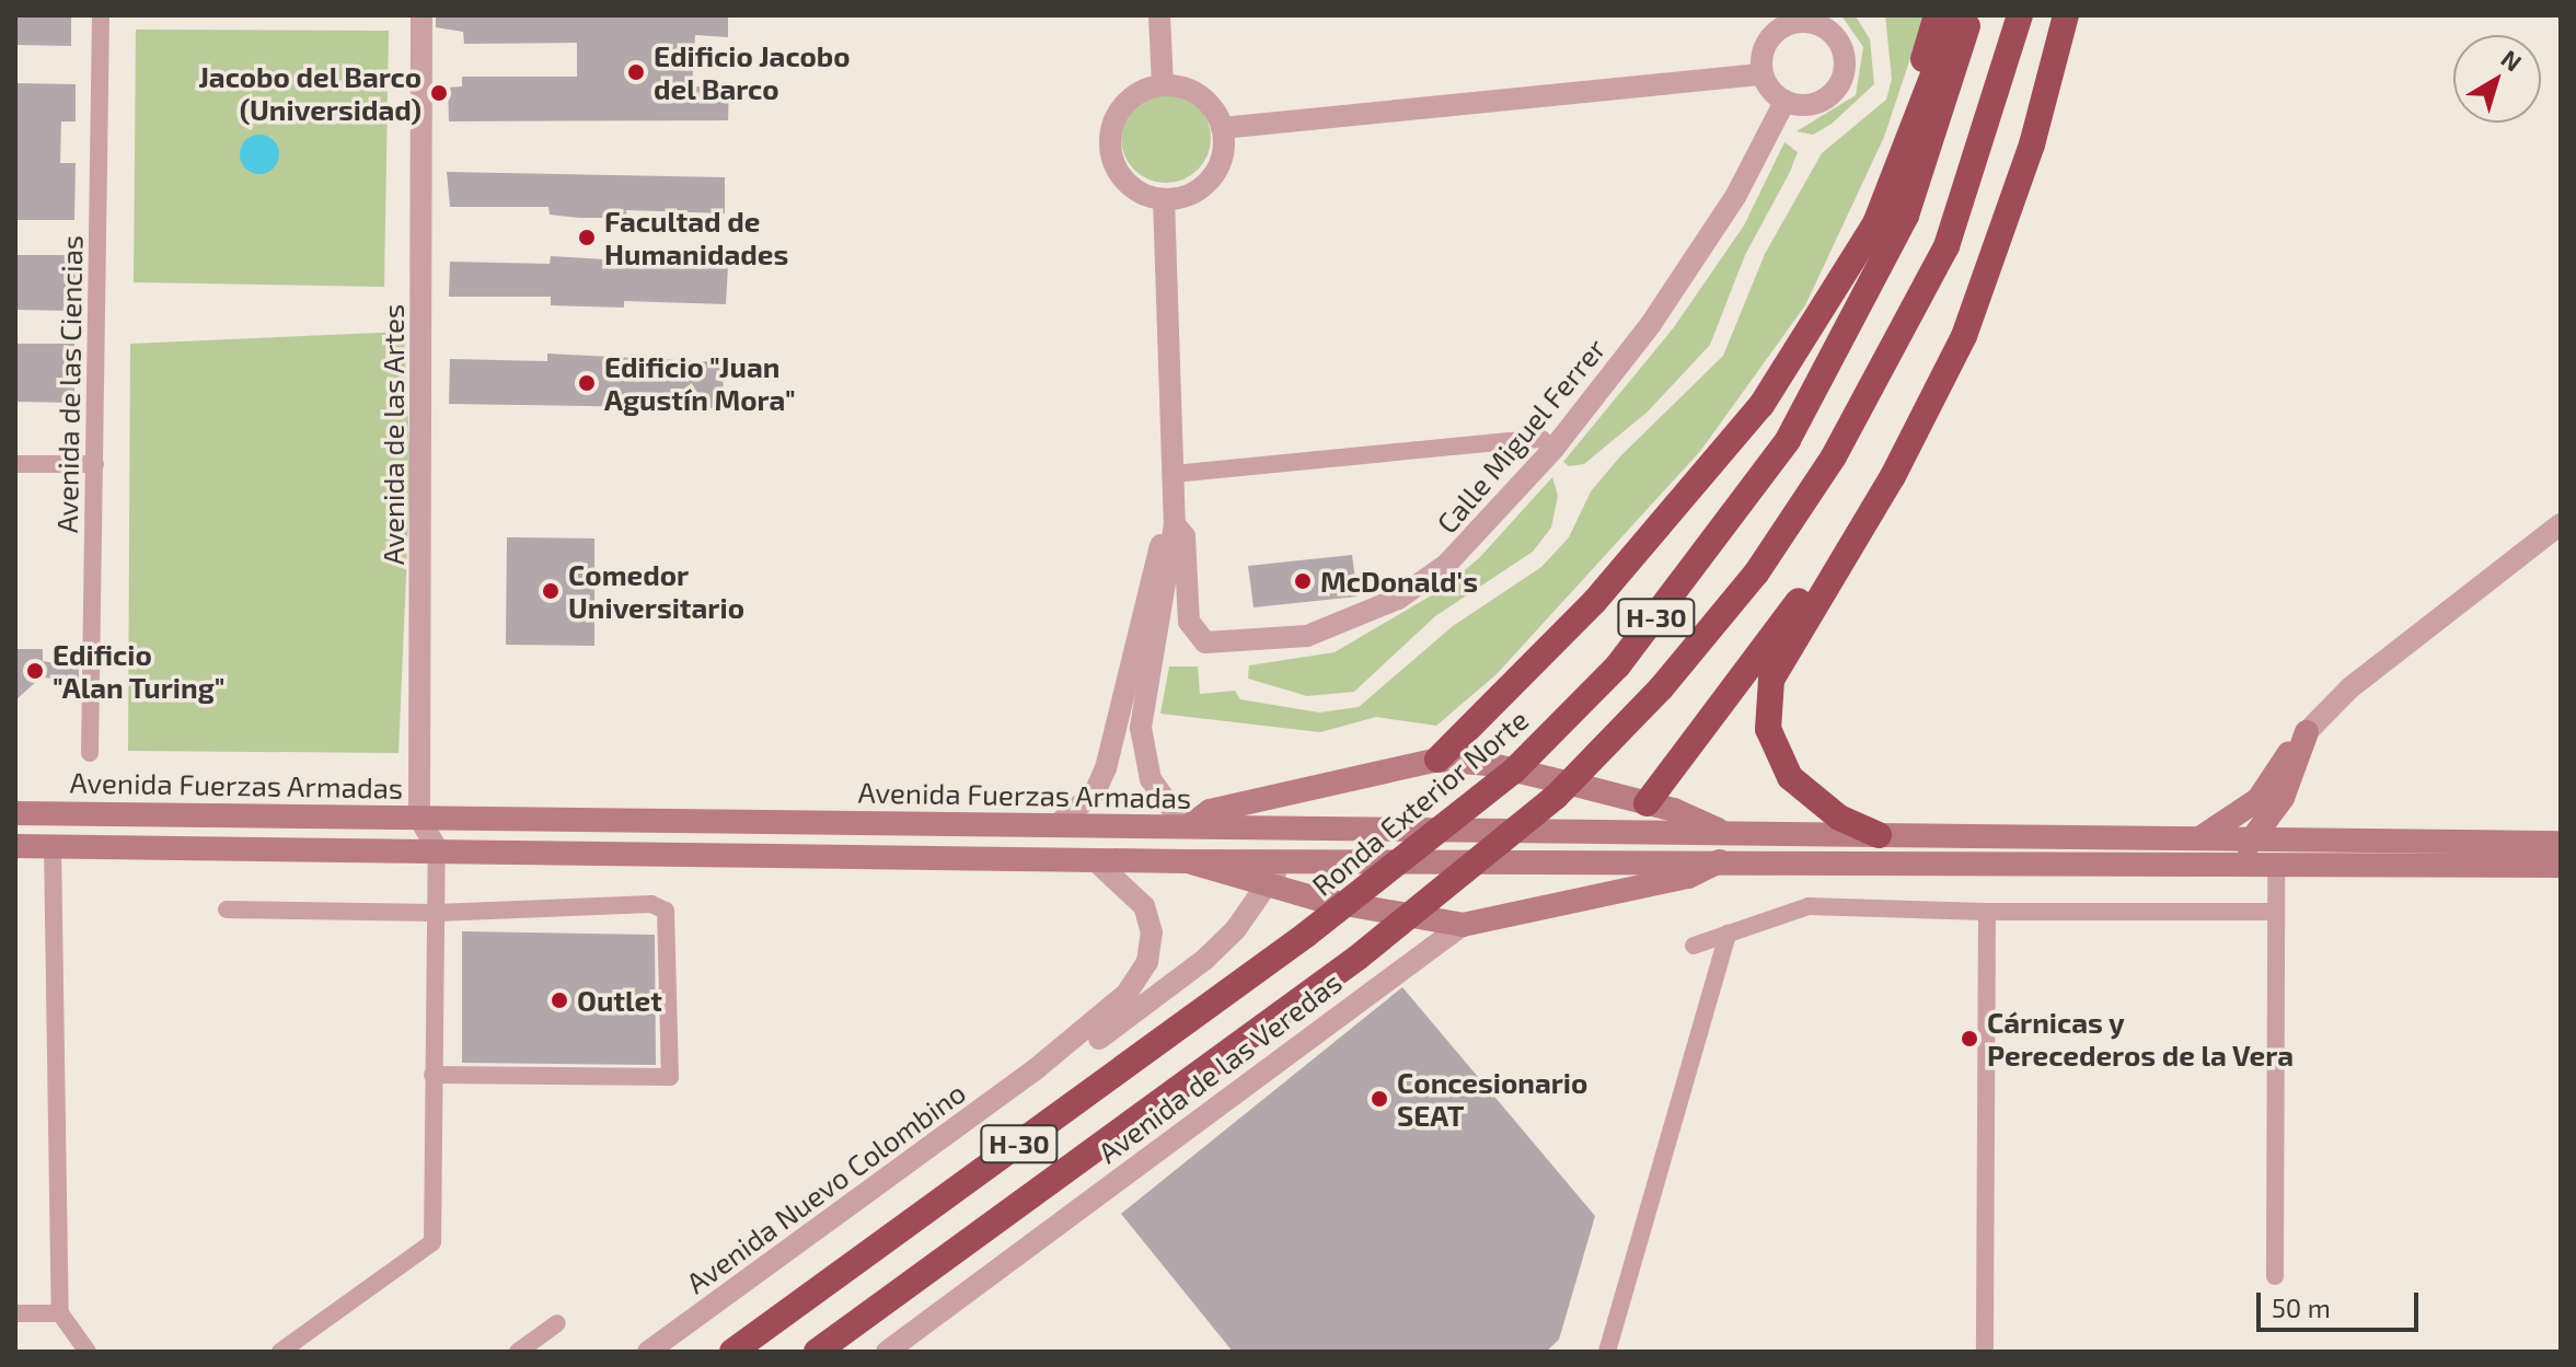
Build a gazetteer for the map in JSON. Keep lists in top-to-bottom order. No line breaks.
{"streets":{"highway":["H-30","Ronda Exterior Norte"],"main road":["Avenida Fuerzas Armadas"],"street":["Avenida de las Ciencias","Avenida de las Artes","Calle Miguel Ferrer","Avenida de las Veredas","Avenida Nuevo Colombino"]},"crossings":[["Avenida de las Artes","Avenida Fuerzas Armadas"],["Avenida Fuerzas Armadas","Avenida Nuevo Colombino"]],"places":["Edificio Jacobo del Barco","Jacobo del Barco (Universidad)","Facultad de Humanidades","Edificio \"Juan Agustín Mora\"","McDonald's","Comedor Universitario","Edificio \"Alan Turing\"","Outlet","Cárnicas y Perecederos de la Vera","Concesionario SEAT"],"scale_bar":"50 m","north":"top right"}
